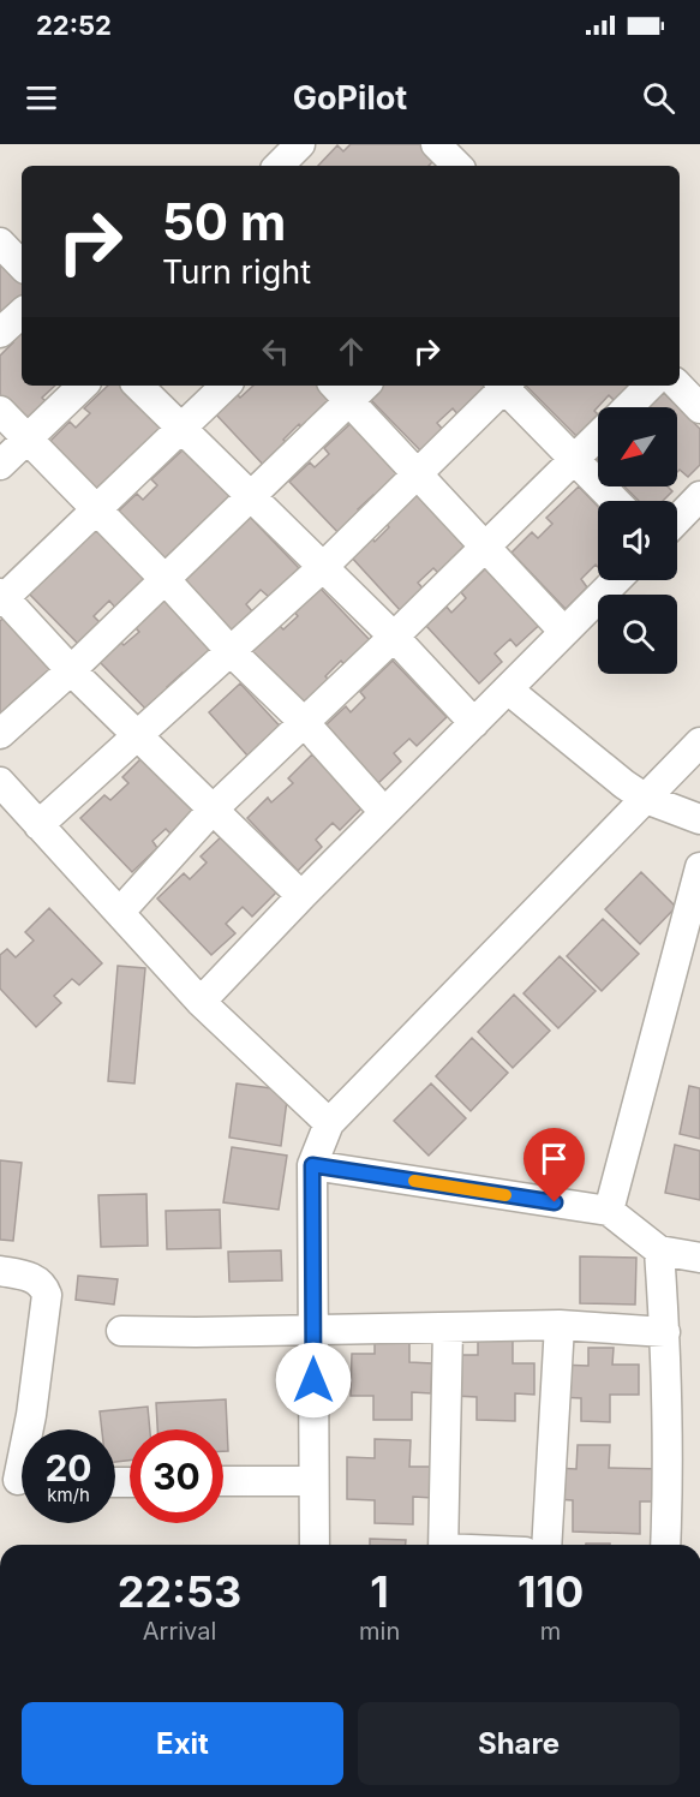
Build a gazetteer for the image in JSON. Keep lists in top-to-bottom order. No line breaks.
{"north":"bottom left","page":{"status":"22:52","header":"GoPilot","turn":["50 m","Turn right"],"speed":"20 km/h","limit":"30","eta":["22:53","Arrival","1","min","110","m"],"buttons":["Exit","Share"]}}
